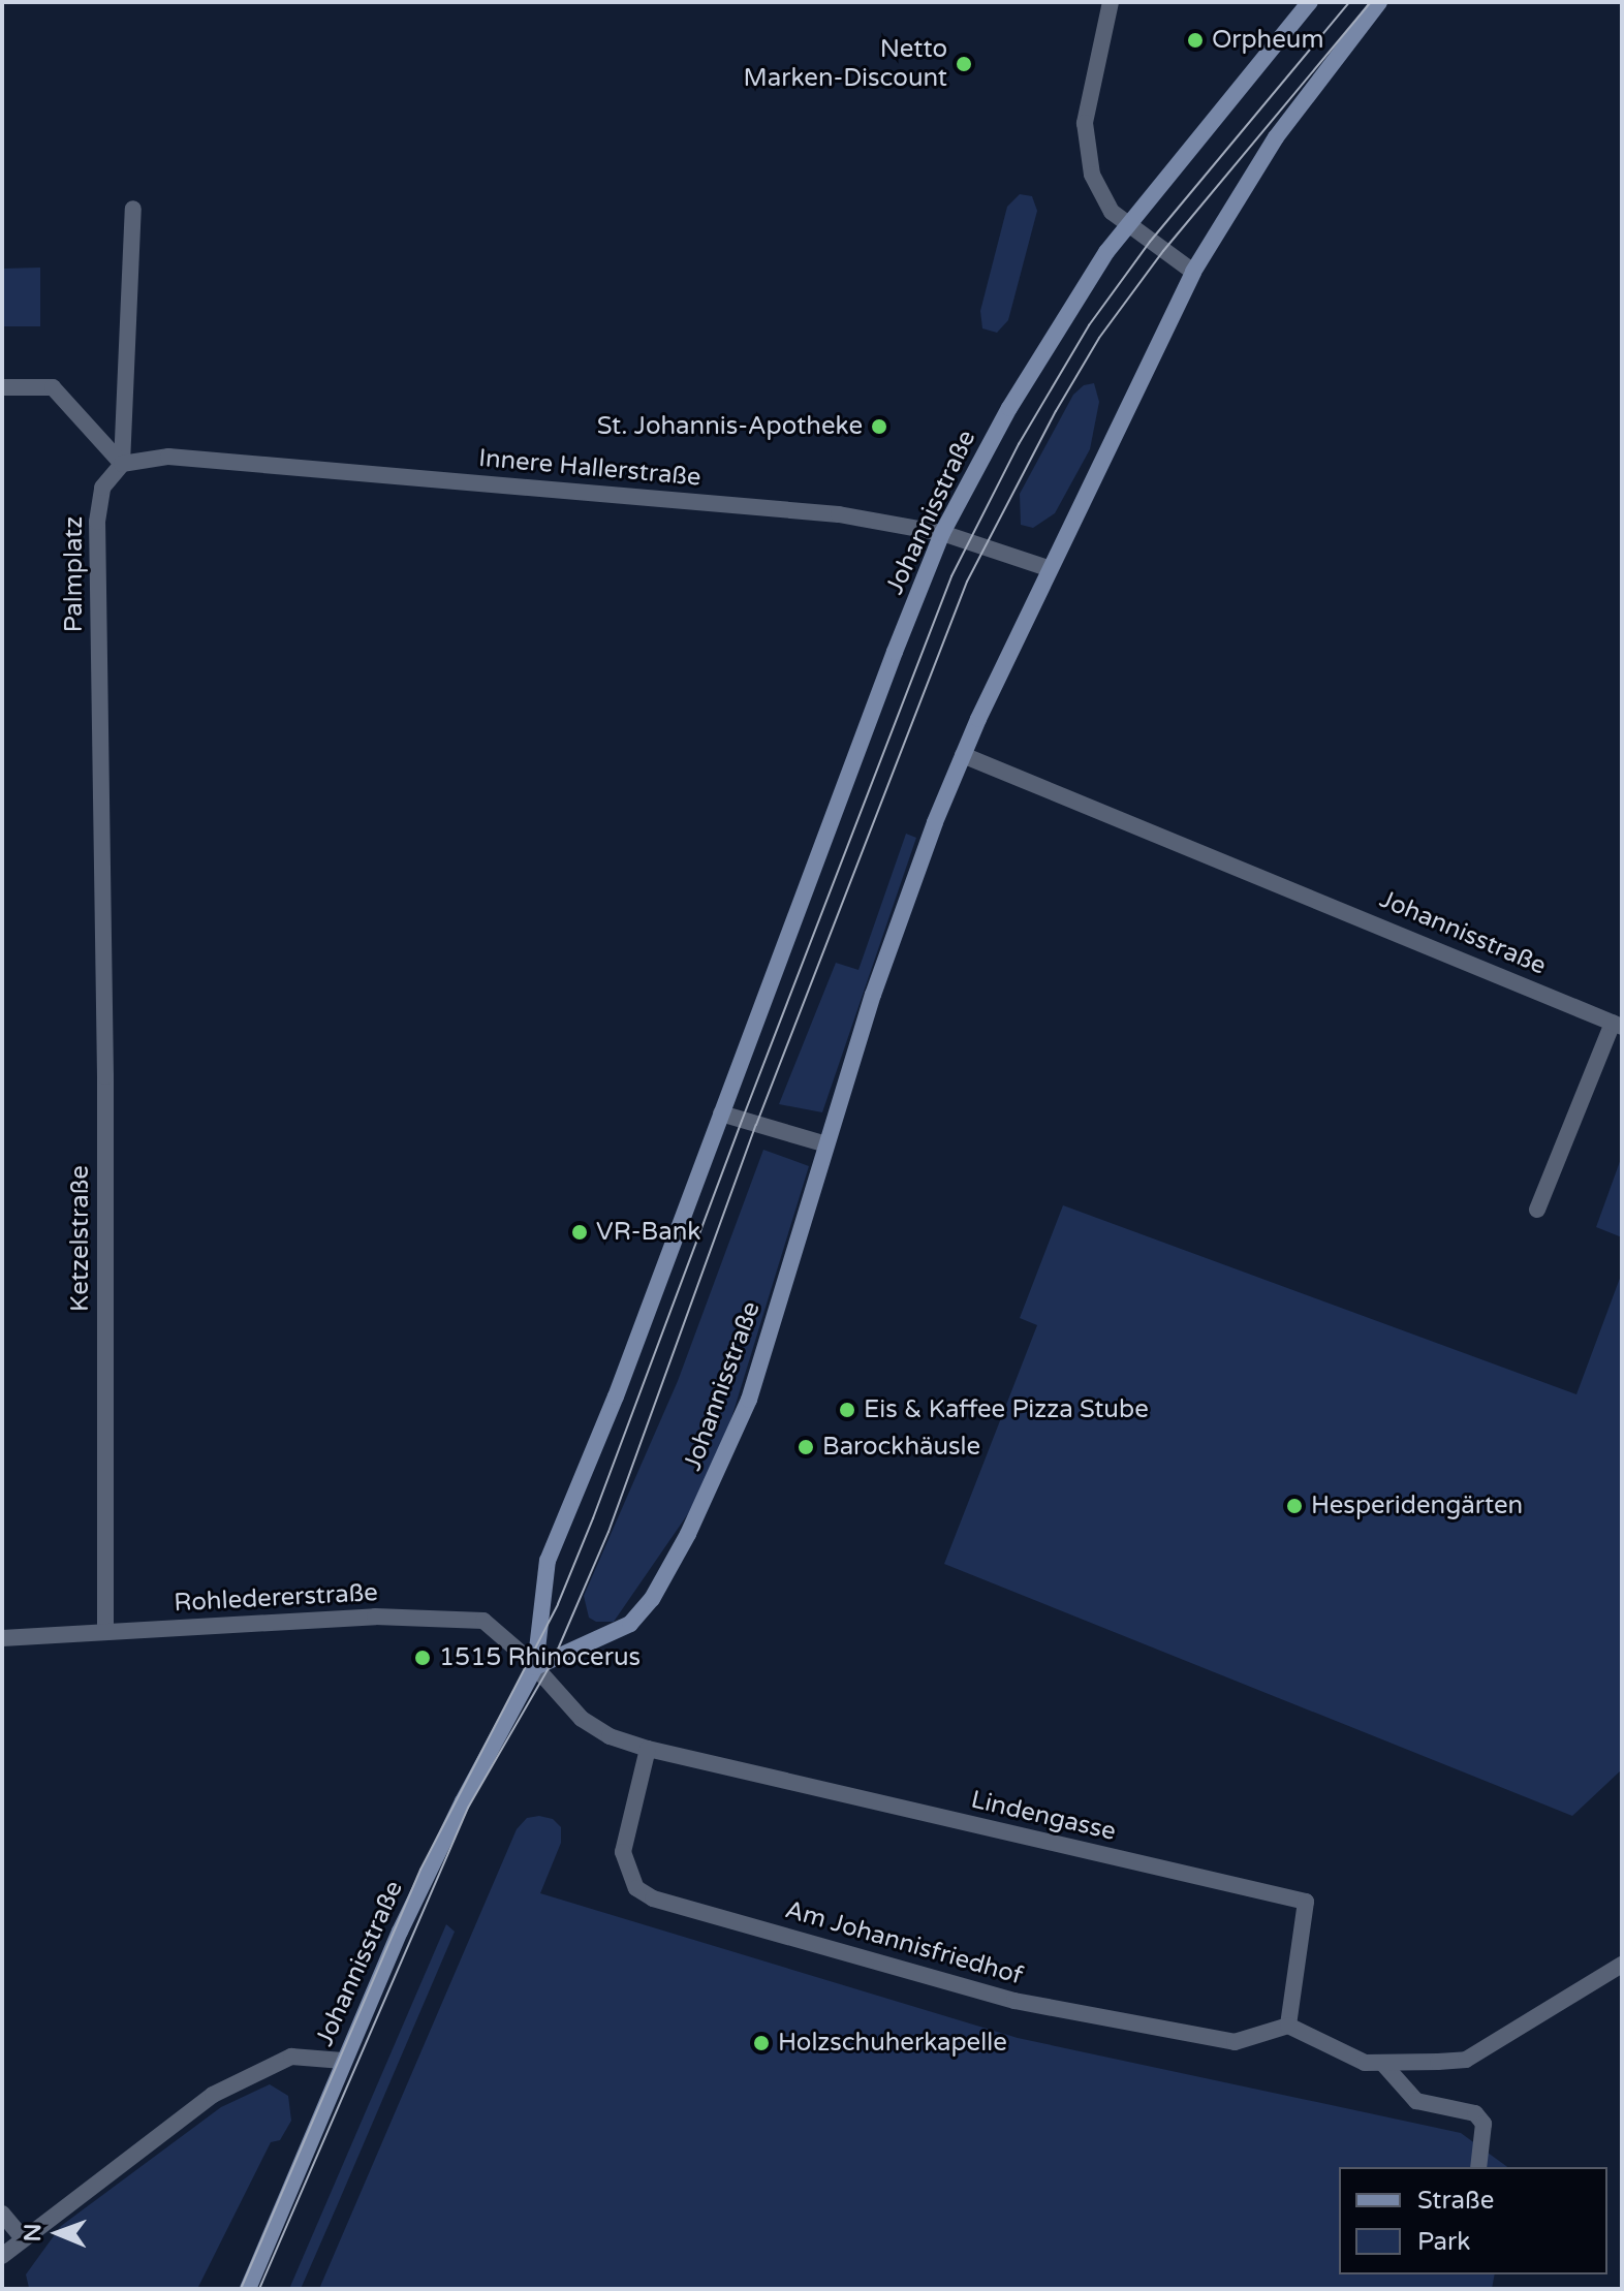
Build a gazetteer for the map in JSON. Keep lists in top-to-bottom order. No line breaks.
{"streets":{"main road":["Johannisstraße"],"street":["Innere Hallerstraße","Palmplatz","Ketzelstraße","Rohledererstraße","Lindengasse","Am Johannisfriedhof"]},"crossings":[["Innere Hallerstraße","Johannisstraße"],["Innere Hallerstraße","Palmplatz"],["Johannisstraße","Rohledererstraße"],["Palmplatz","Ketzelstraße"],["Ketzelstraße","Rohledererstraße"],["Lindengasse","Am Johannisfriedhof"]],"places":["Orpheum","Netto Marken-Discount","St. Johannis-Apotheke","VR-Bank","Eis & Kaffee Pizza Stube","Barockhäusle","Hesperidengärten","1515 Rhinocerus","Holzschuherkapelle"],"legend":["Straße","Park"],"north":"left"}
